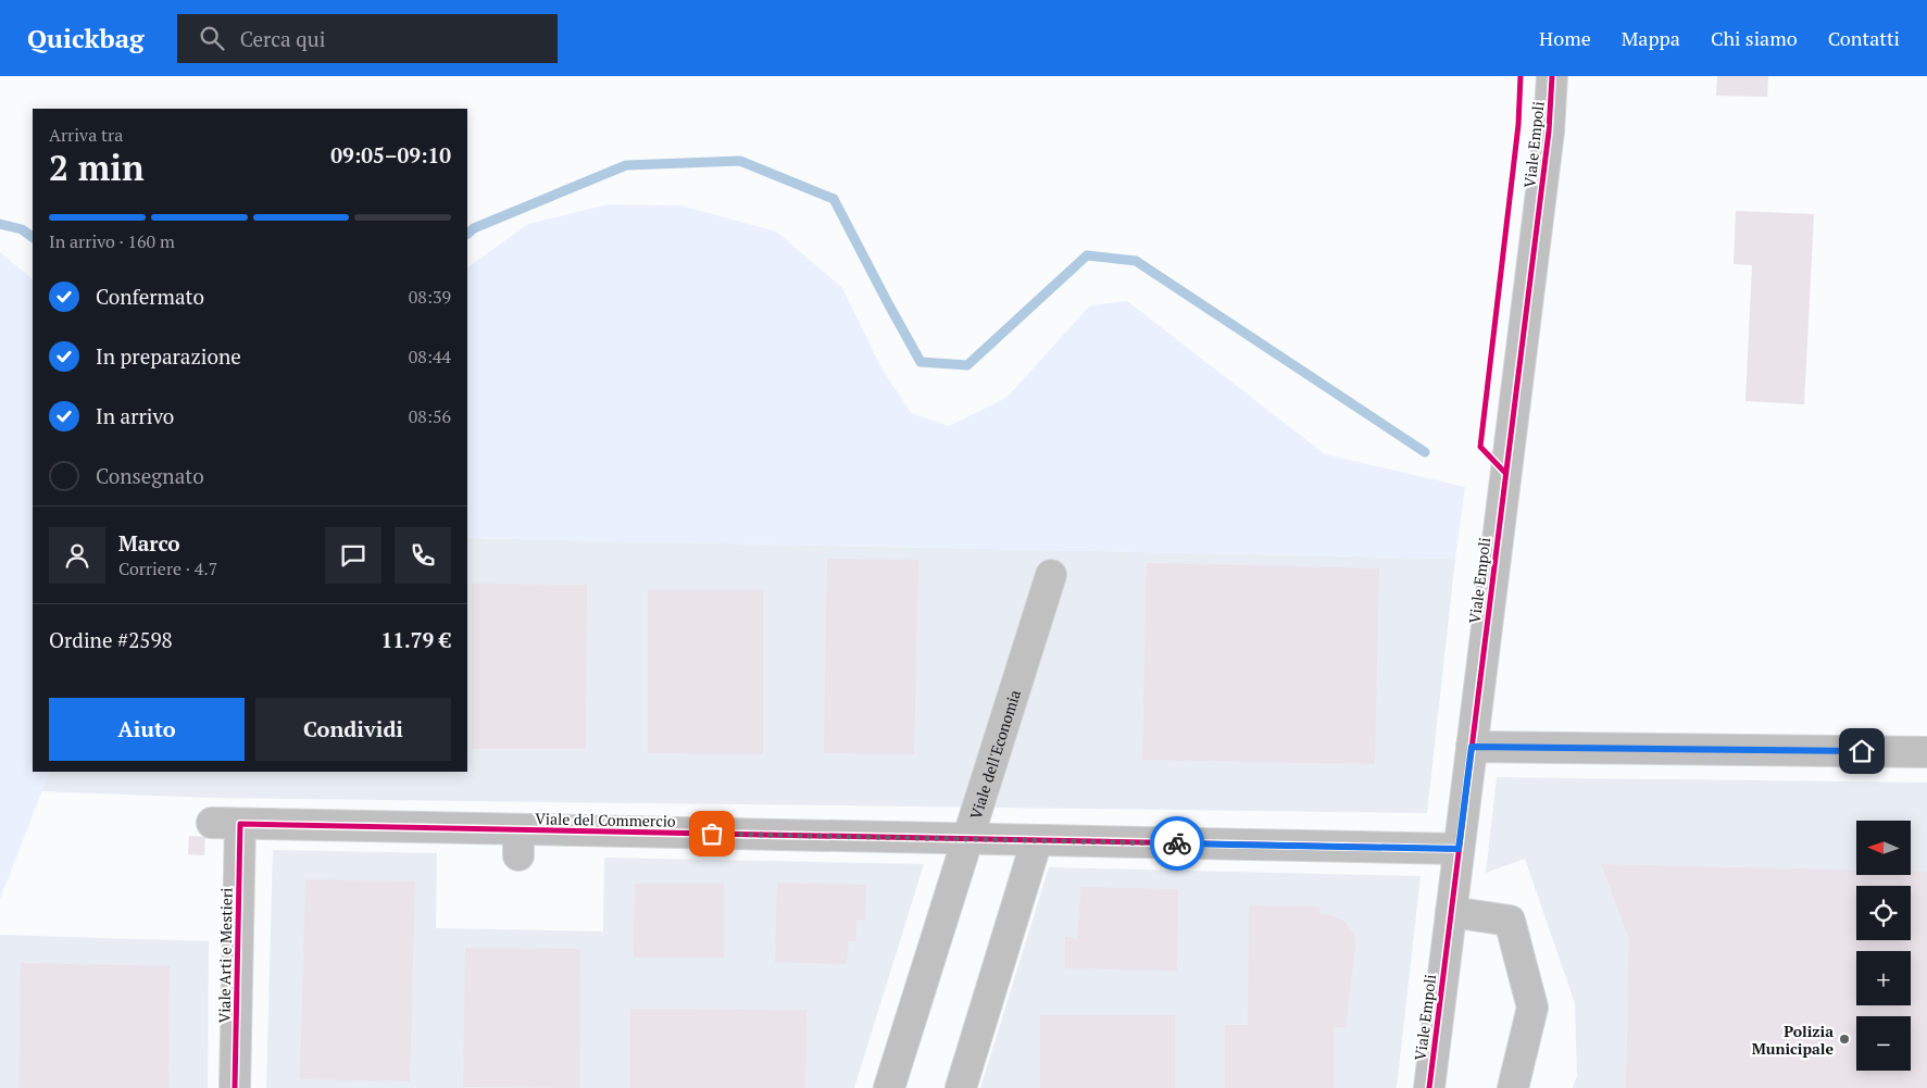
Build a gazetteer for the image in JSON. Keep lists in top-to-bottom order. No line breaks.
{"streets":{"street":["Viale Empoli","Viale dell'Economia","Viale del Commercio","Viale Arti e Mestieri"]},"crossings":[["Viale Empoli","Viale del Commercio"],["Viale dell'Economia","Viale del Commercio"],["Viale del Commercio","Viale Arti e Mestieri"]],"places":["Polizia Municipale"],"north":"left","page":{"header":"Quickbag","search":"Cerca qui","nav":["Home","Mappa","Chi siamo","Contatti"],"heading":["2 min","Arriva tra","09:05–09:10"],"panel":["Marco","Corriere · 4.7","Ordine #2598","11.79 €"],"bar":"In arrivo · 160 m","list":[["Confermato","08:39"],["In preparazione","08:44"],["In arrivo","08:56"],"Consegnato"],"buttons":["Aiuto","Condividi"],"map_buttons":["+","−"]}}
